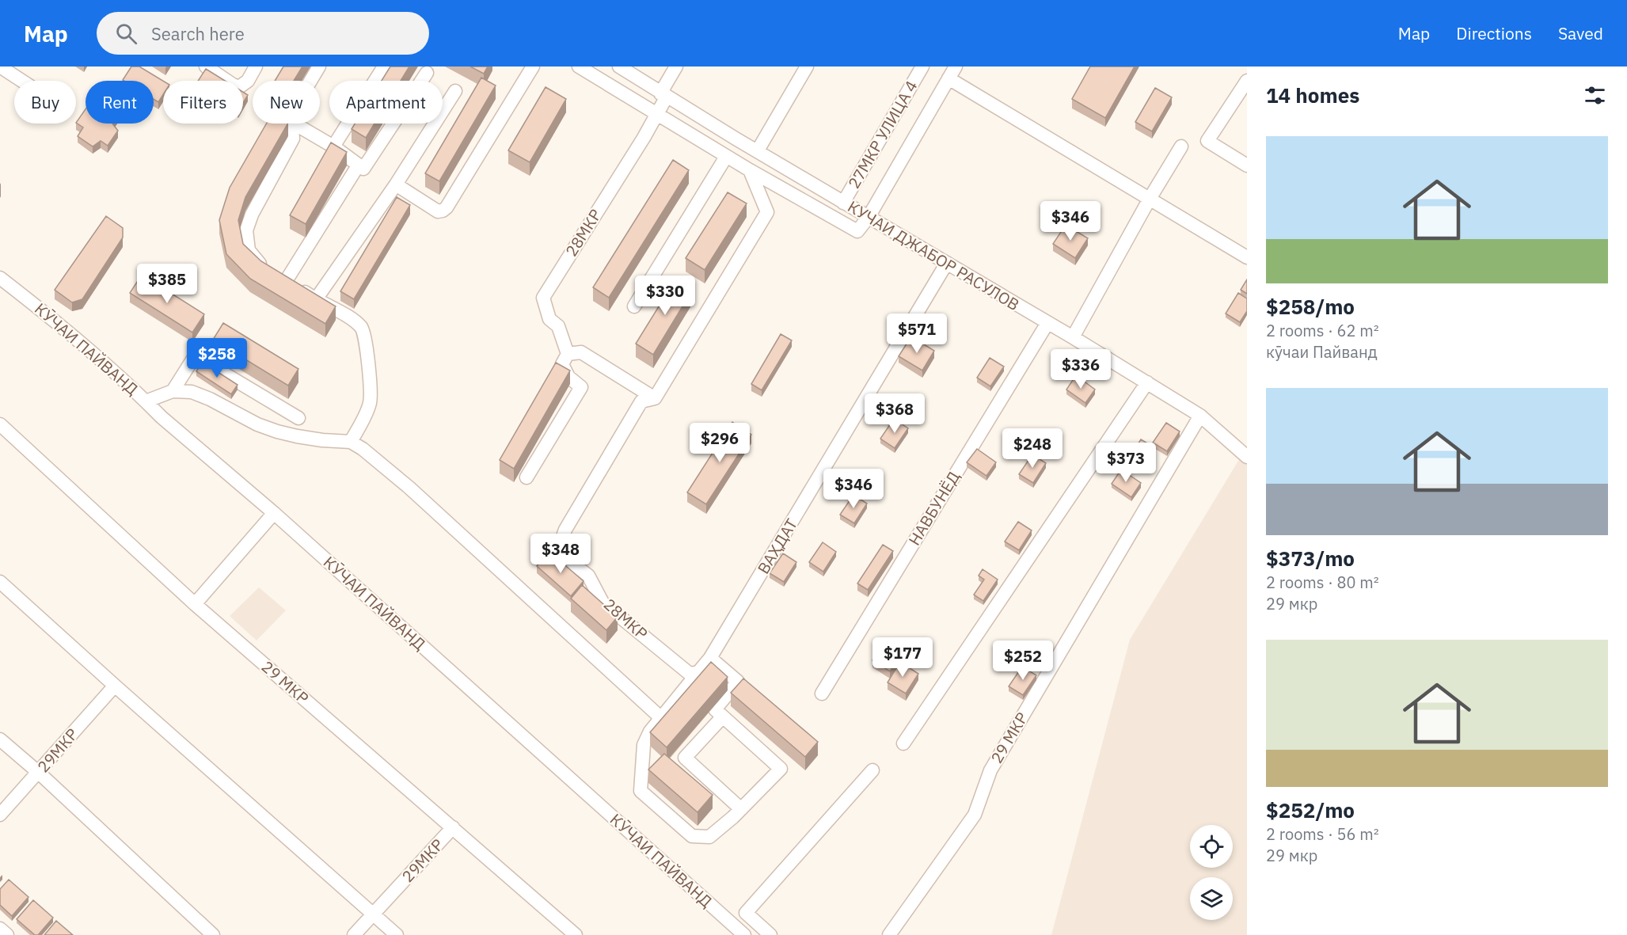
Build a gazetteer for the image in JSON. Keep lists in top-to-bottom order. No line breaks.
{"streets":{"street":["27МКР УЛИЦА 4","28МКР","КУЧАИ ДЖАБОР РАСУЛОВ","КӮЧАИ ПАЙВАНД","НАВБУНЁД","ВАҲДАТ","29 МКР","29МКР"]},"crossings":[["27МКР УЛИЦА 4","КУЧАИ ДЖАБОР РАСУЛОВ"],["КУЧАИ ДЖАБОР РАСУЛОВ","НАВБУНЁД"],["КУЧАИ ДЖАБОР РАСУЛОВ","ВАҲДАТ"],["КУЧАИ ДЖАБОР РАСУЛОВ","29 МКР"],["29 МКР","29МКР"]],"page":{"header":"Map","search":"Search here","nav":["Map","Directions","Saved"],"heading":"14 homes","chip":["Buy","Rent","Filters","New","Apartment"],"list":[{"name":"$258/mo","note":"2 rooms · 62 m² · кӯчаи Пайванд"},{"name":"$373/mo","note":"2 rooms · 80 m² · 29 мкр"},{"name":"$252/mo","note":"2 rooms · 56 m² · 29 мкр"}],"price":["$346","$385","$330","$571","$258","$336","$368","$296","$248","$373","$346","$348","$177","$252"]}}
